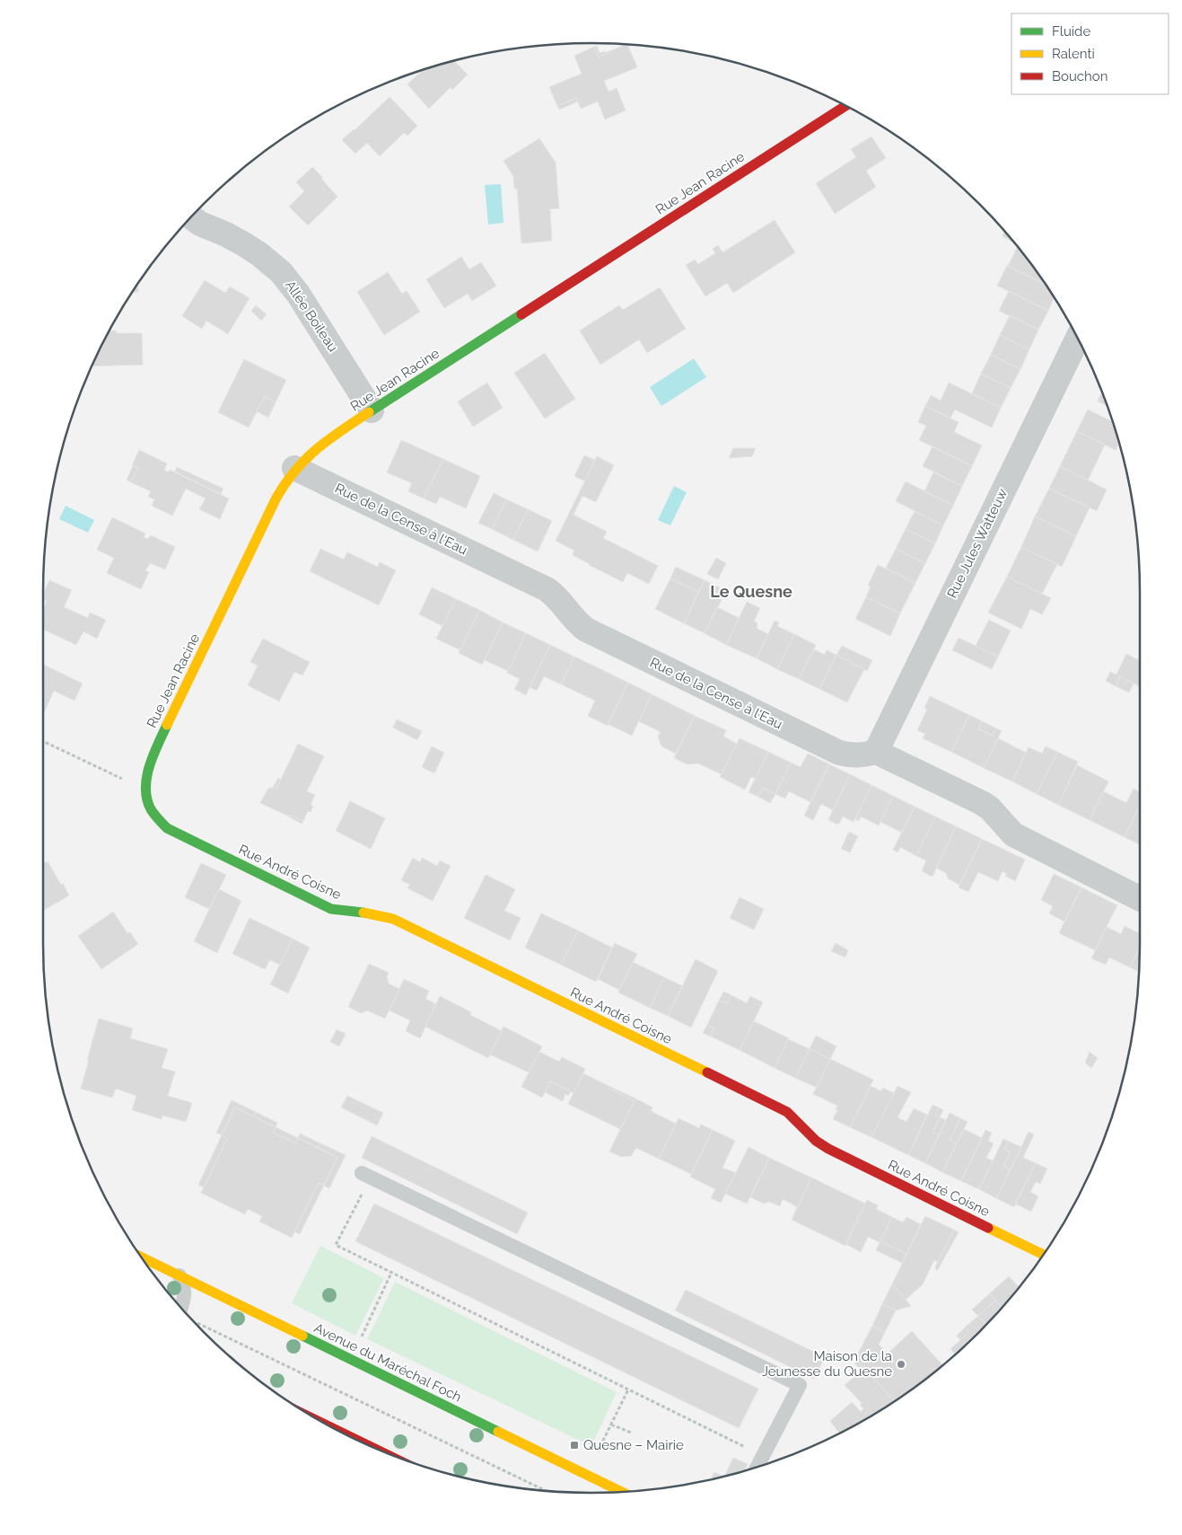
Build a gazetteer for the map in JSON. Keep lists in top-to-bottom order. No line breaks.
{"streets":{"street":["Rue Jean Racine","Allée Boileau","Rue de la Cense à l'Eau","Rue Jules Watteuw","Rue André Coisne","Avenue du Maréchal Foch"]},"crossings":[["Rue Jean Racine","Allée Boileau"],["Rue Jean Racine","Rue de la Cense à l'Eau"],["Rue Jean Racine","Rue André Coisne"],["Rue de la Cense à l'Eau","Rue Jules Watteuw"]],"districts":["Le Quesne"],"places":{"other":["Maison de la Jeunesse du Quesne"],"transit":["Quesne – Mairie"]},"legend":["Fluide","Ralenti","Bouchon"]}
